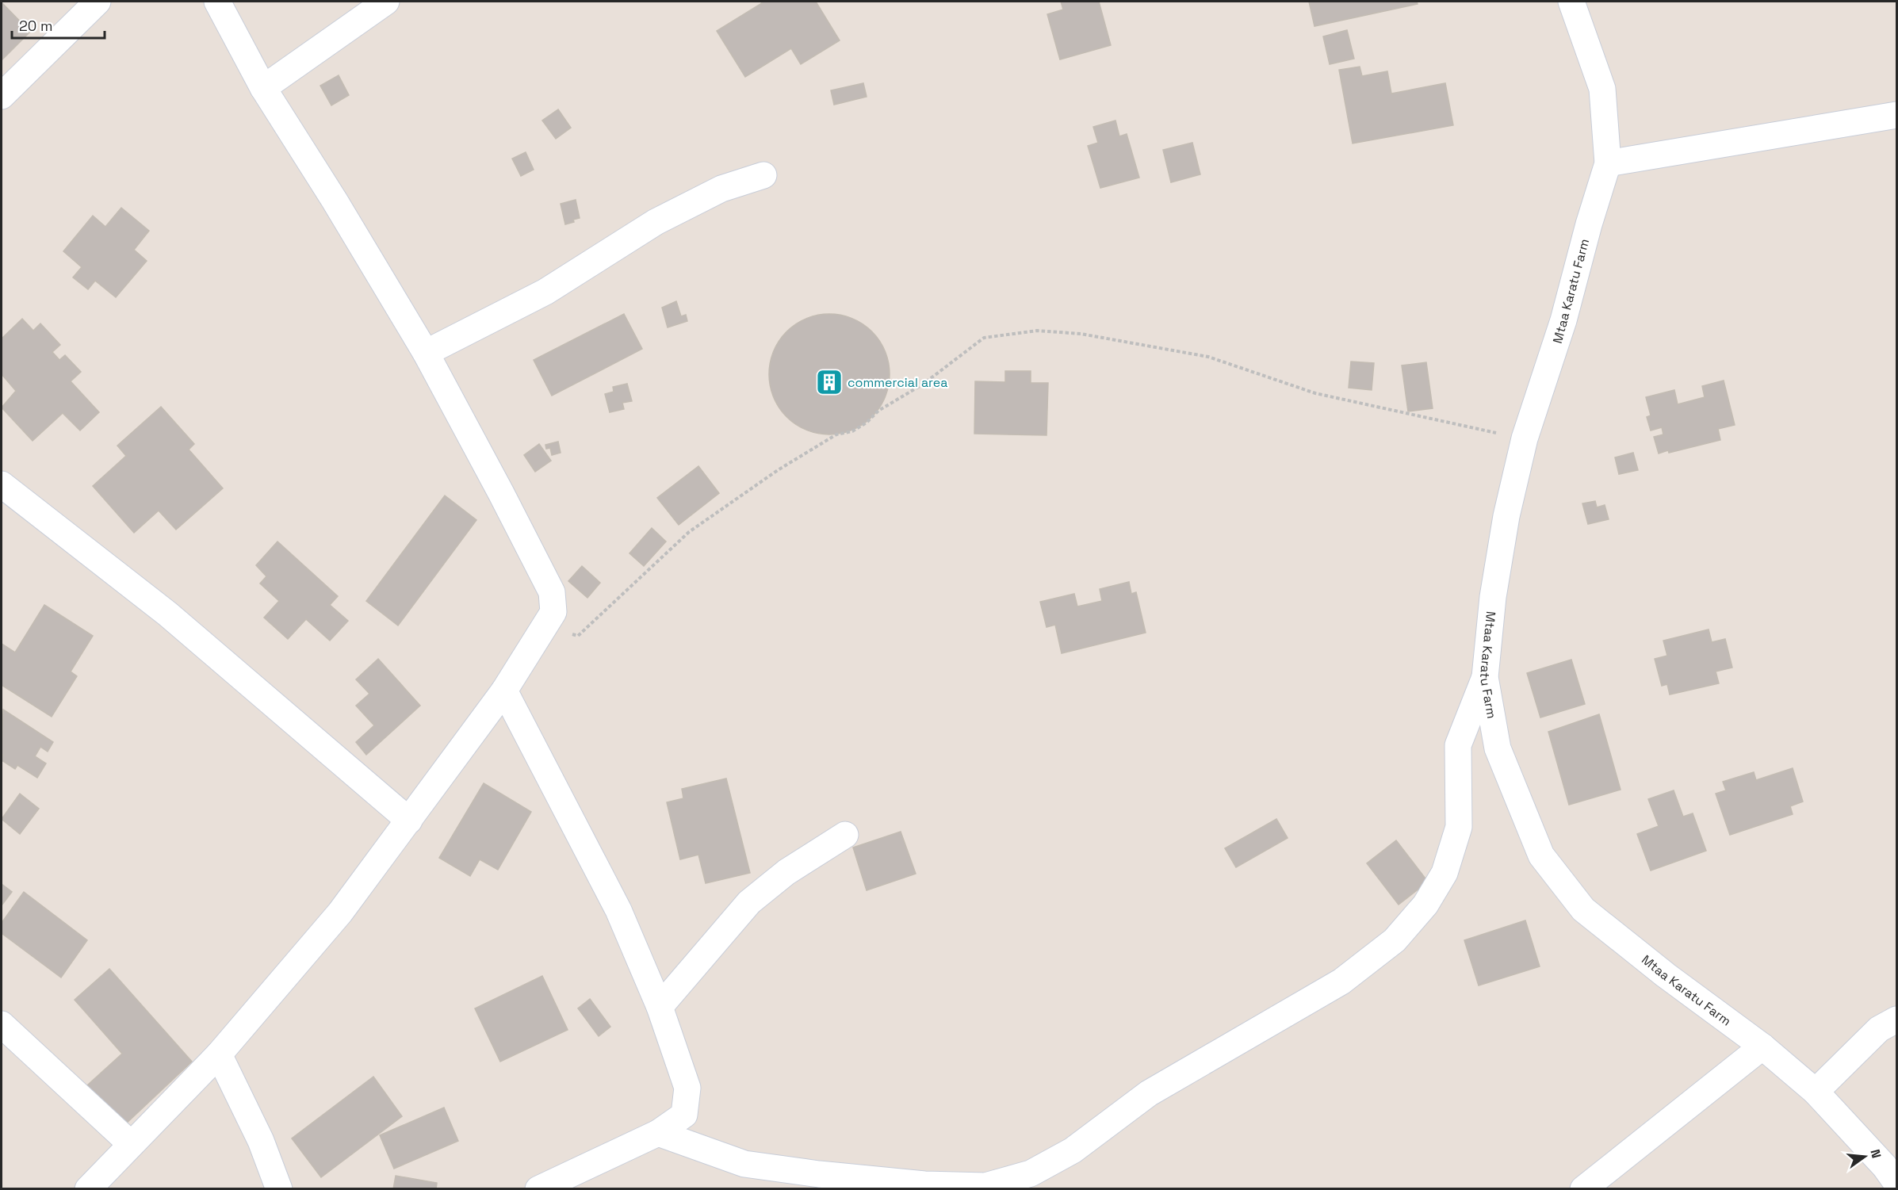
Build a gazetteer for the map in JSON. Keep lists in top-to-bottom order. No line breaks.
{"streets":{"street":["Mtaa Karatu Farm"]},"places":{"building":["commercial area"]},"scale_bar":"20 m","north":"right"}
